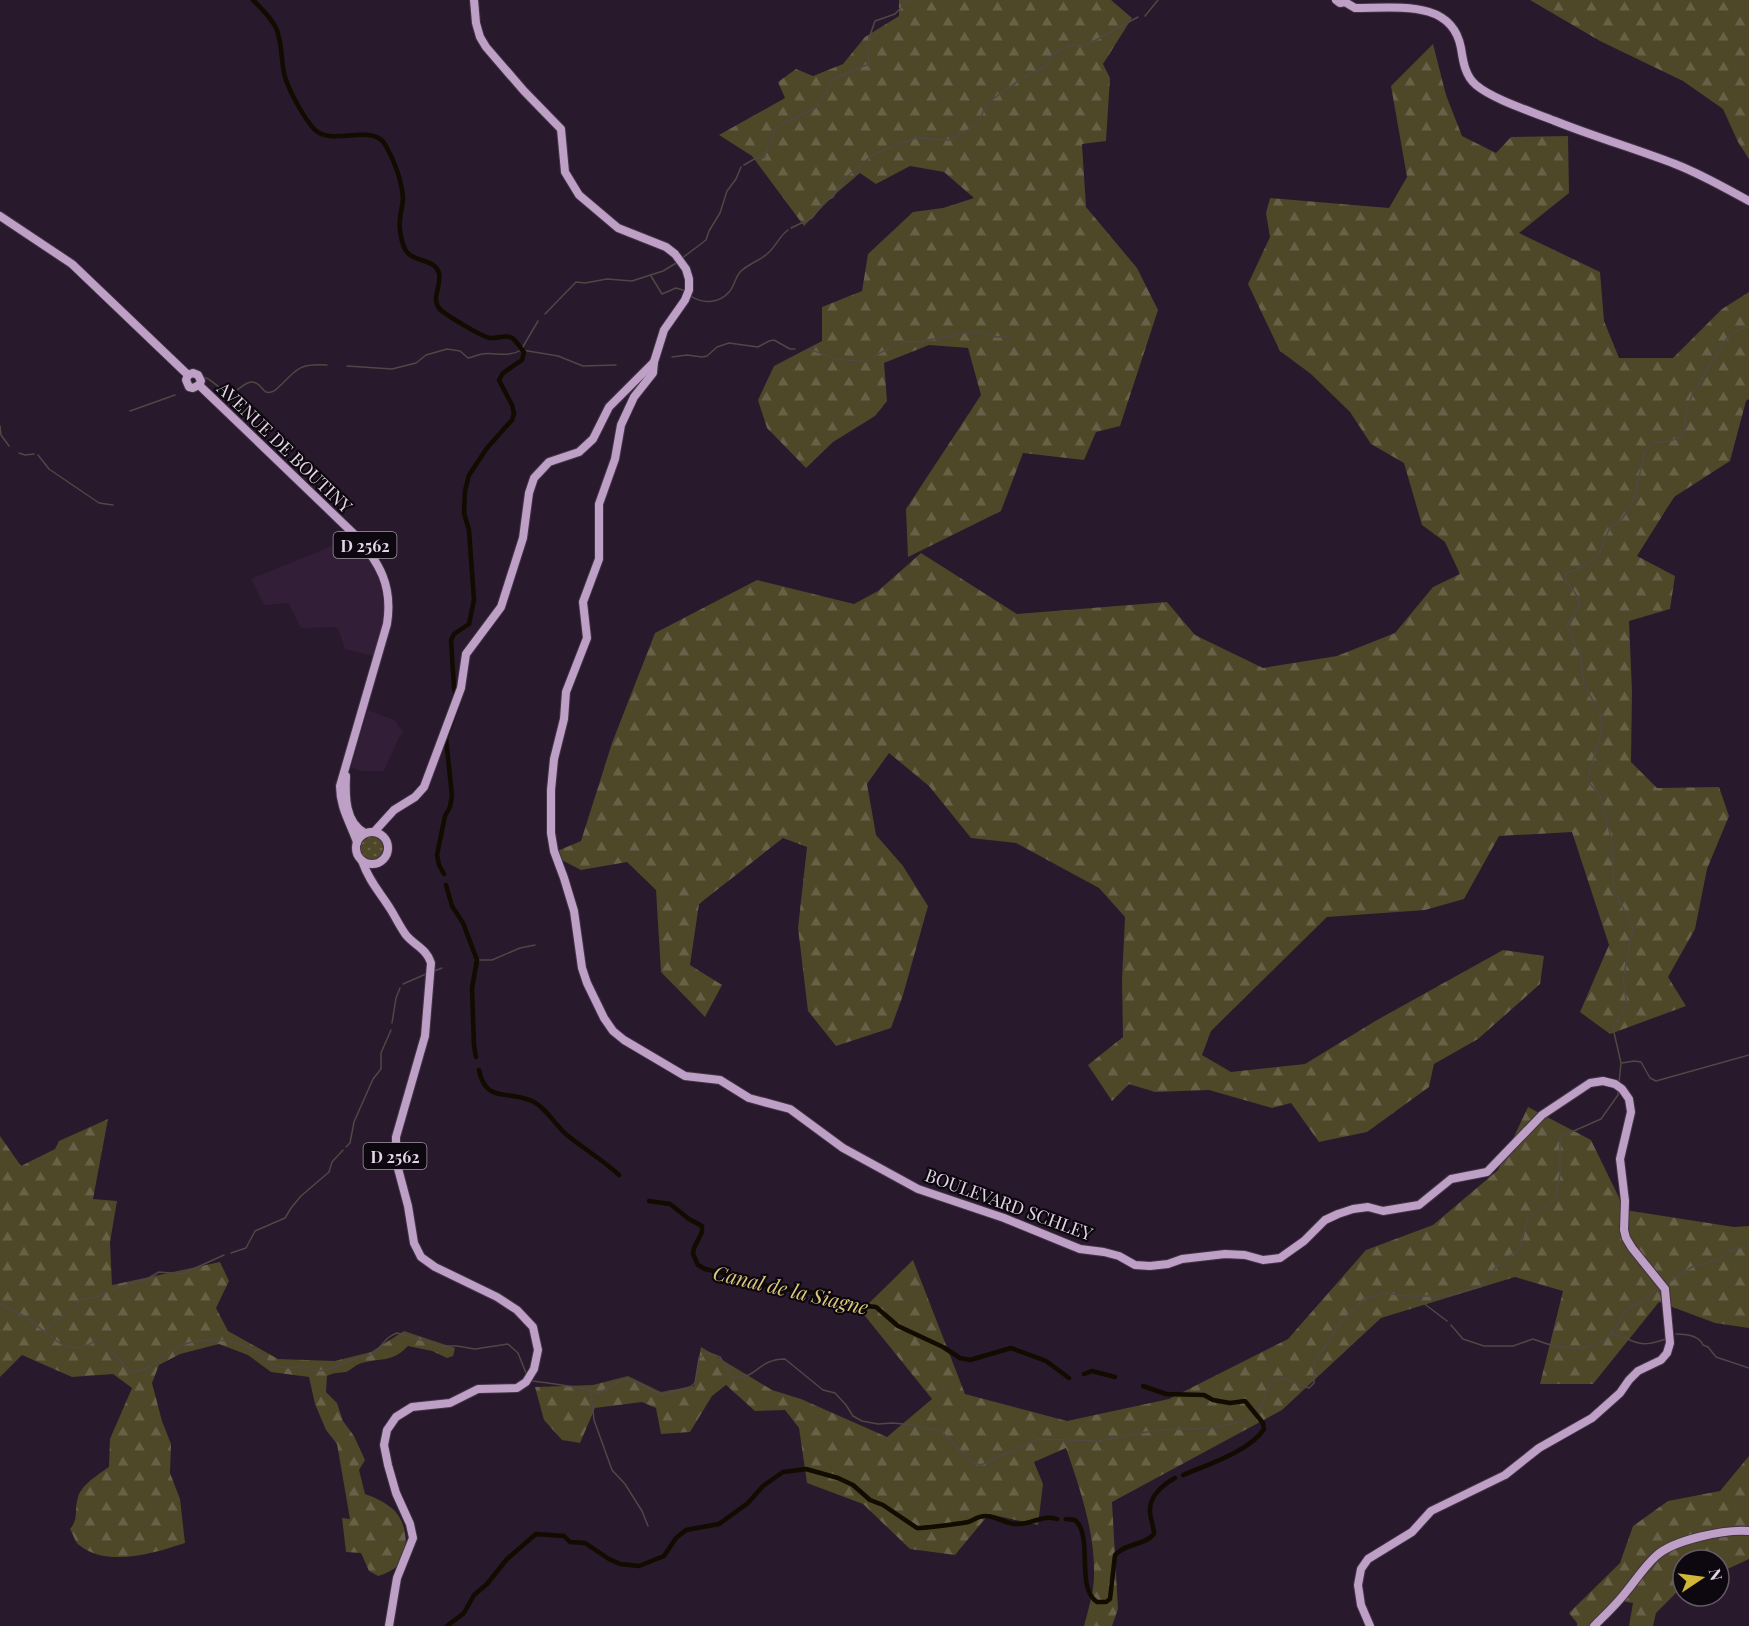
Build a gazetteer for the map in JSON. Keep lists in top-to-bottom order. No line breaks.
{"streets":{"main road":["AVENUE DE BOUTINY","D 2562","BOULEVARD SCHLEY"]},"crossings":[["AVENUE DE BOUTINY","D 2562"]],"water":["Canal de la Siagne"],"north":"right"}
